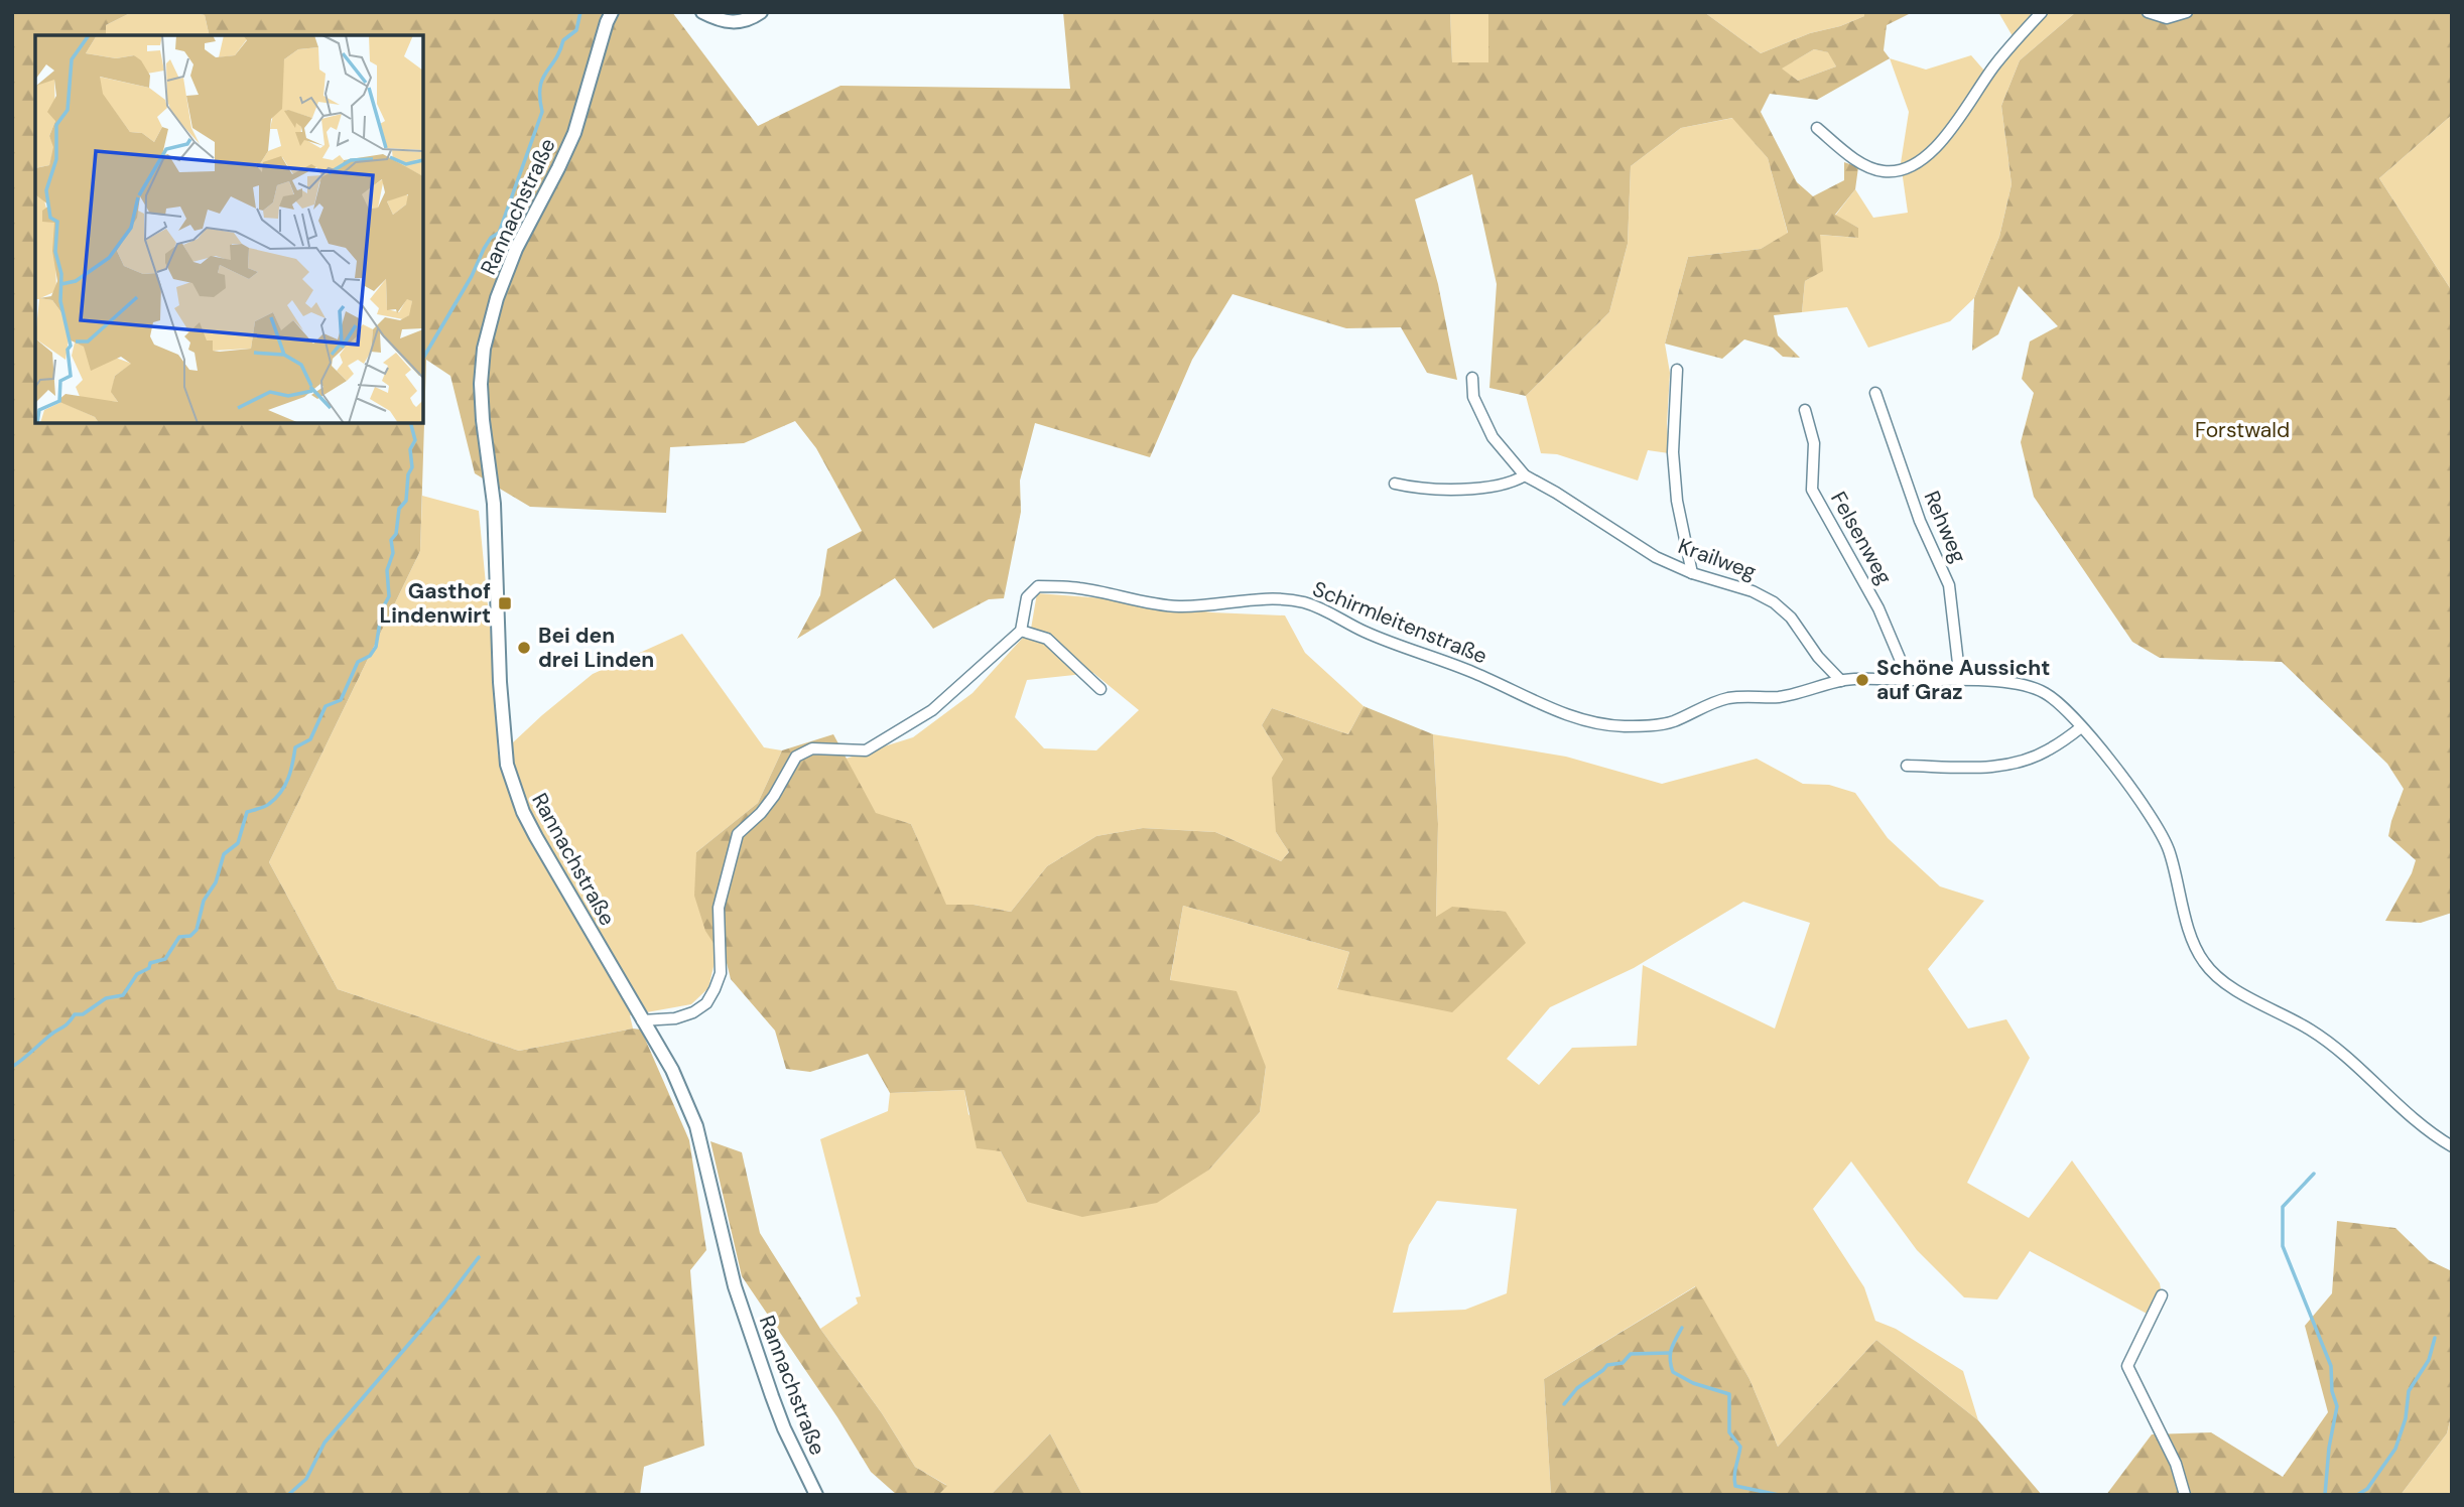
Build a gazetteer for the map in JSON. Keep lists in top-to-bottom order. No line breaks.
{"streets":{"street":["Rannachstraße","Rehweg","Felsenweg","Krailweg","Schirmleitenstraße"]},"crossings":[["Rehweg","Schirmleitenstraße"],["Felsenweg","Schirmleitenstraße"],["Krailweg","Schirmleitenstraße"]],"parks":["Forstwald"],"places":{"transit":["Gasthof Lindenwirt"],"other":["Bei den drei Linden","Schöne Aussicht auf Graz"]}}
